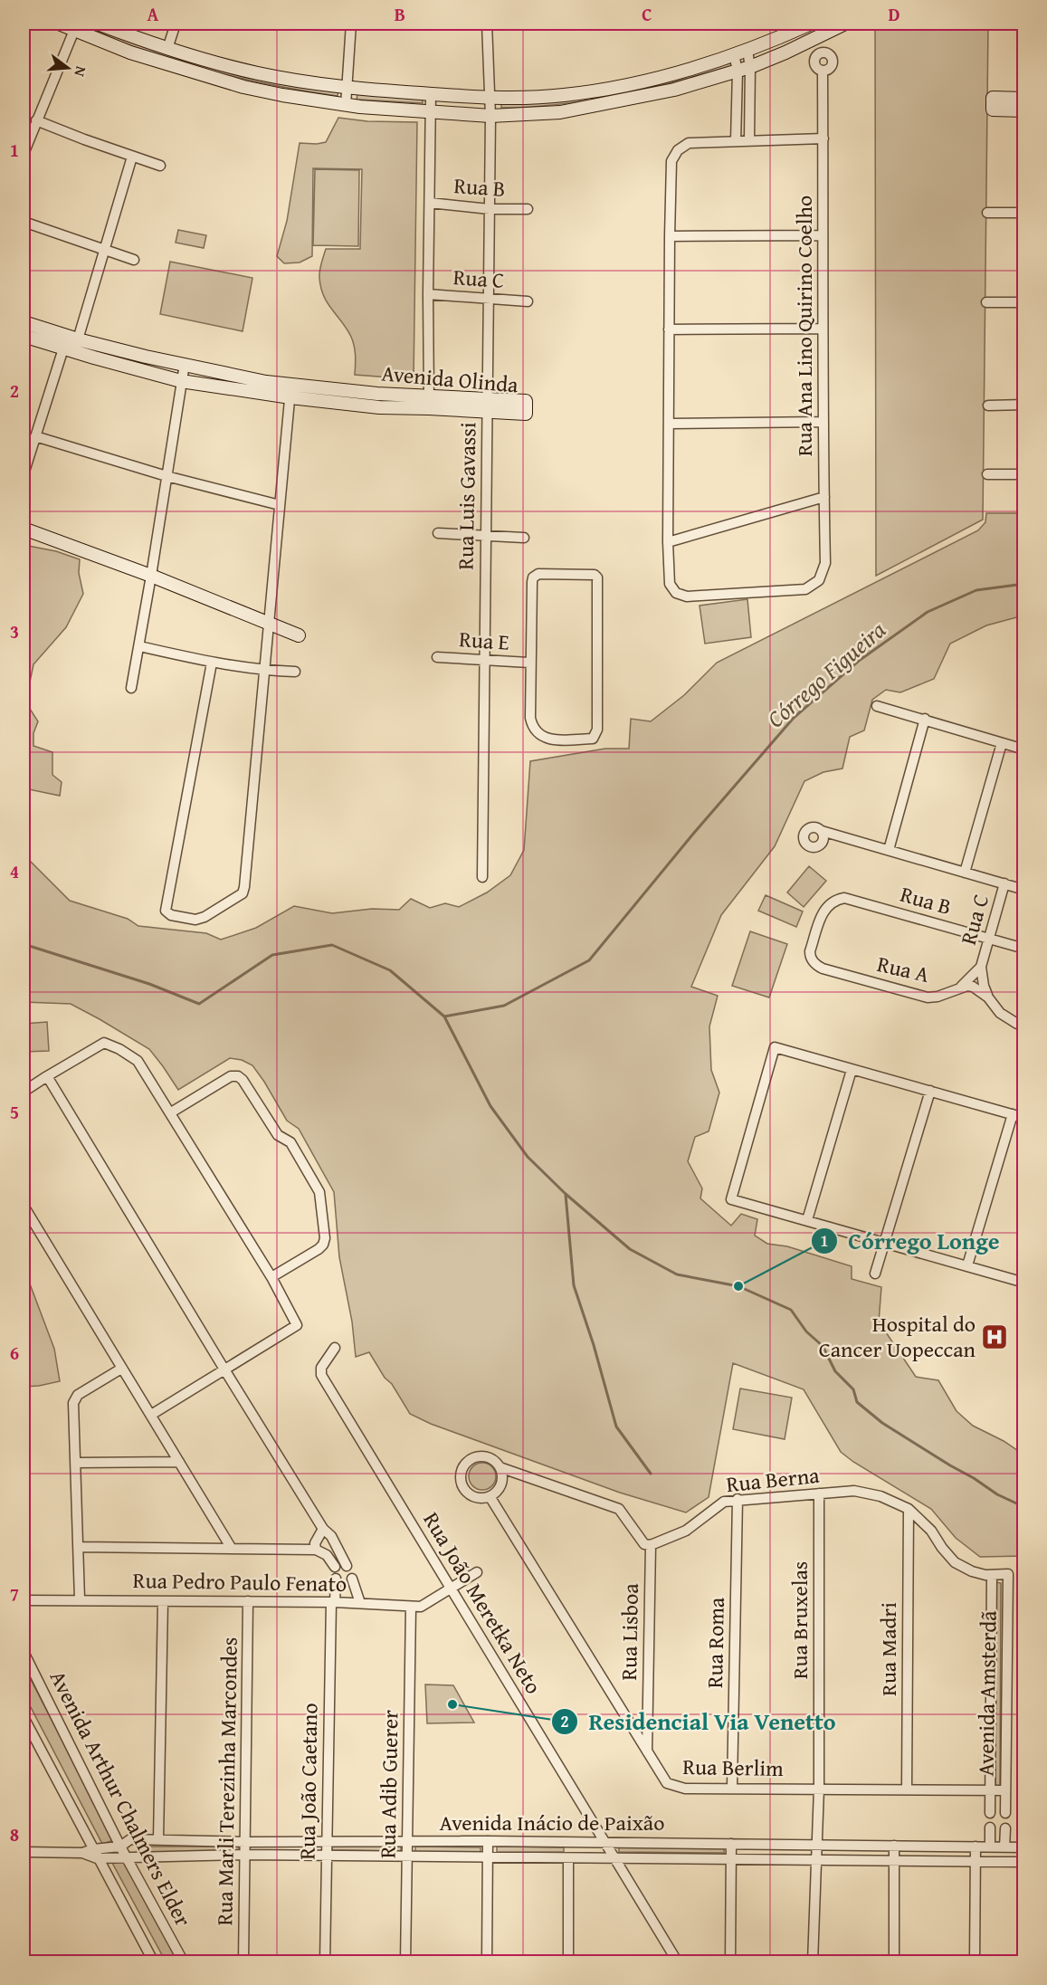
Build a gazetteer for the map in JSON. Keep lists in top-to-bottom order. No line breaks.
{"streets":{"street":["Rua B","Rua C","Rua Ana Lino Quirino Coelho","Avenida Olinda","Rua Luis Gavassi","Rua E","Rua A","Rua Berna","Rua Pedro Paulo Fenato","Rua João Meretka Neto","Rua Bruxelas","Rua Lisboa","Rua Roma","Rua Madri","Avenida Amsterdã","Rua Berlim","Rua Marli Terezinha Marcondes","Rua João Caetano","Rua Adib Guerer","Avenida Arthur Chalmers Elder","Avenida Inácio de Paixão"]},"crossings":[["Rua B","Rua C"],["Rua B","Rua Luis Gavassi"],["Rua B","Rua A"],["Rua C","Rua Luis Gavassi"],["Rua C","Rua A"],["Avenida Olinda","Rua Luis Gavassi"],["Rua Luis Gavassi","Rua E"],["Rua Berna","Rua Bruxelas"],["Rua Berna","Rua Lisboa"],["Rua Berna","Rua Roma"],["Rua Berna","Rua Madri"],["Rua Berna","Avenida Amsterdã"],["Rua Pedro Paulo Fenato","Rua João Meretka Neto"],["Rua Pedro Paulo Fenato","Rua Marli Terezinha Marcondes"],["Rua Pedro Paulo Fenato","Rua João Caetano"],["Rua Pedro Paulo Fenato","Rua Adib Guerer"],["Rua João Meretka Neto","Avenida Inácio de Paixão"],["Rua Bruxelas","Rua Berlim"],["Rua Bruxelas","Avenida Inácio de Paixão"],["Rua Lisboa","Rua Berlim"],["Rua Roma","Rua Berlim"],["Rua Madri","Rua Berlim"],["Avenida Amsterdã","Rua Berlim"],["Rua Marli Terezinha Marcondes","Avenida Inácio de Paixão"],["Rua João Caetano","Avenida Inácio de Paixão"],["Rua Adib Guerer","Avenida Inácio de Paixão"],["Avenida Arthur Chalmers Elder","Avenida Inácio de Paixão"]],"water":["Córrego Figueira"],"places":{"other":["Córrego Longe","Residencial Via Venetto"],"hospital":["Hospital do Cancer Uopeccan"]},"north":"right","grid":{"columns":["A","B","C","D"],"rows":["1","2","3","4","5","6","7","8"]}}
